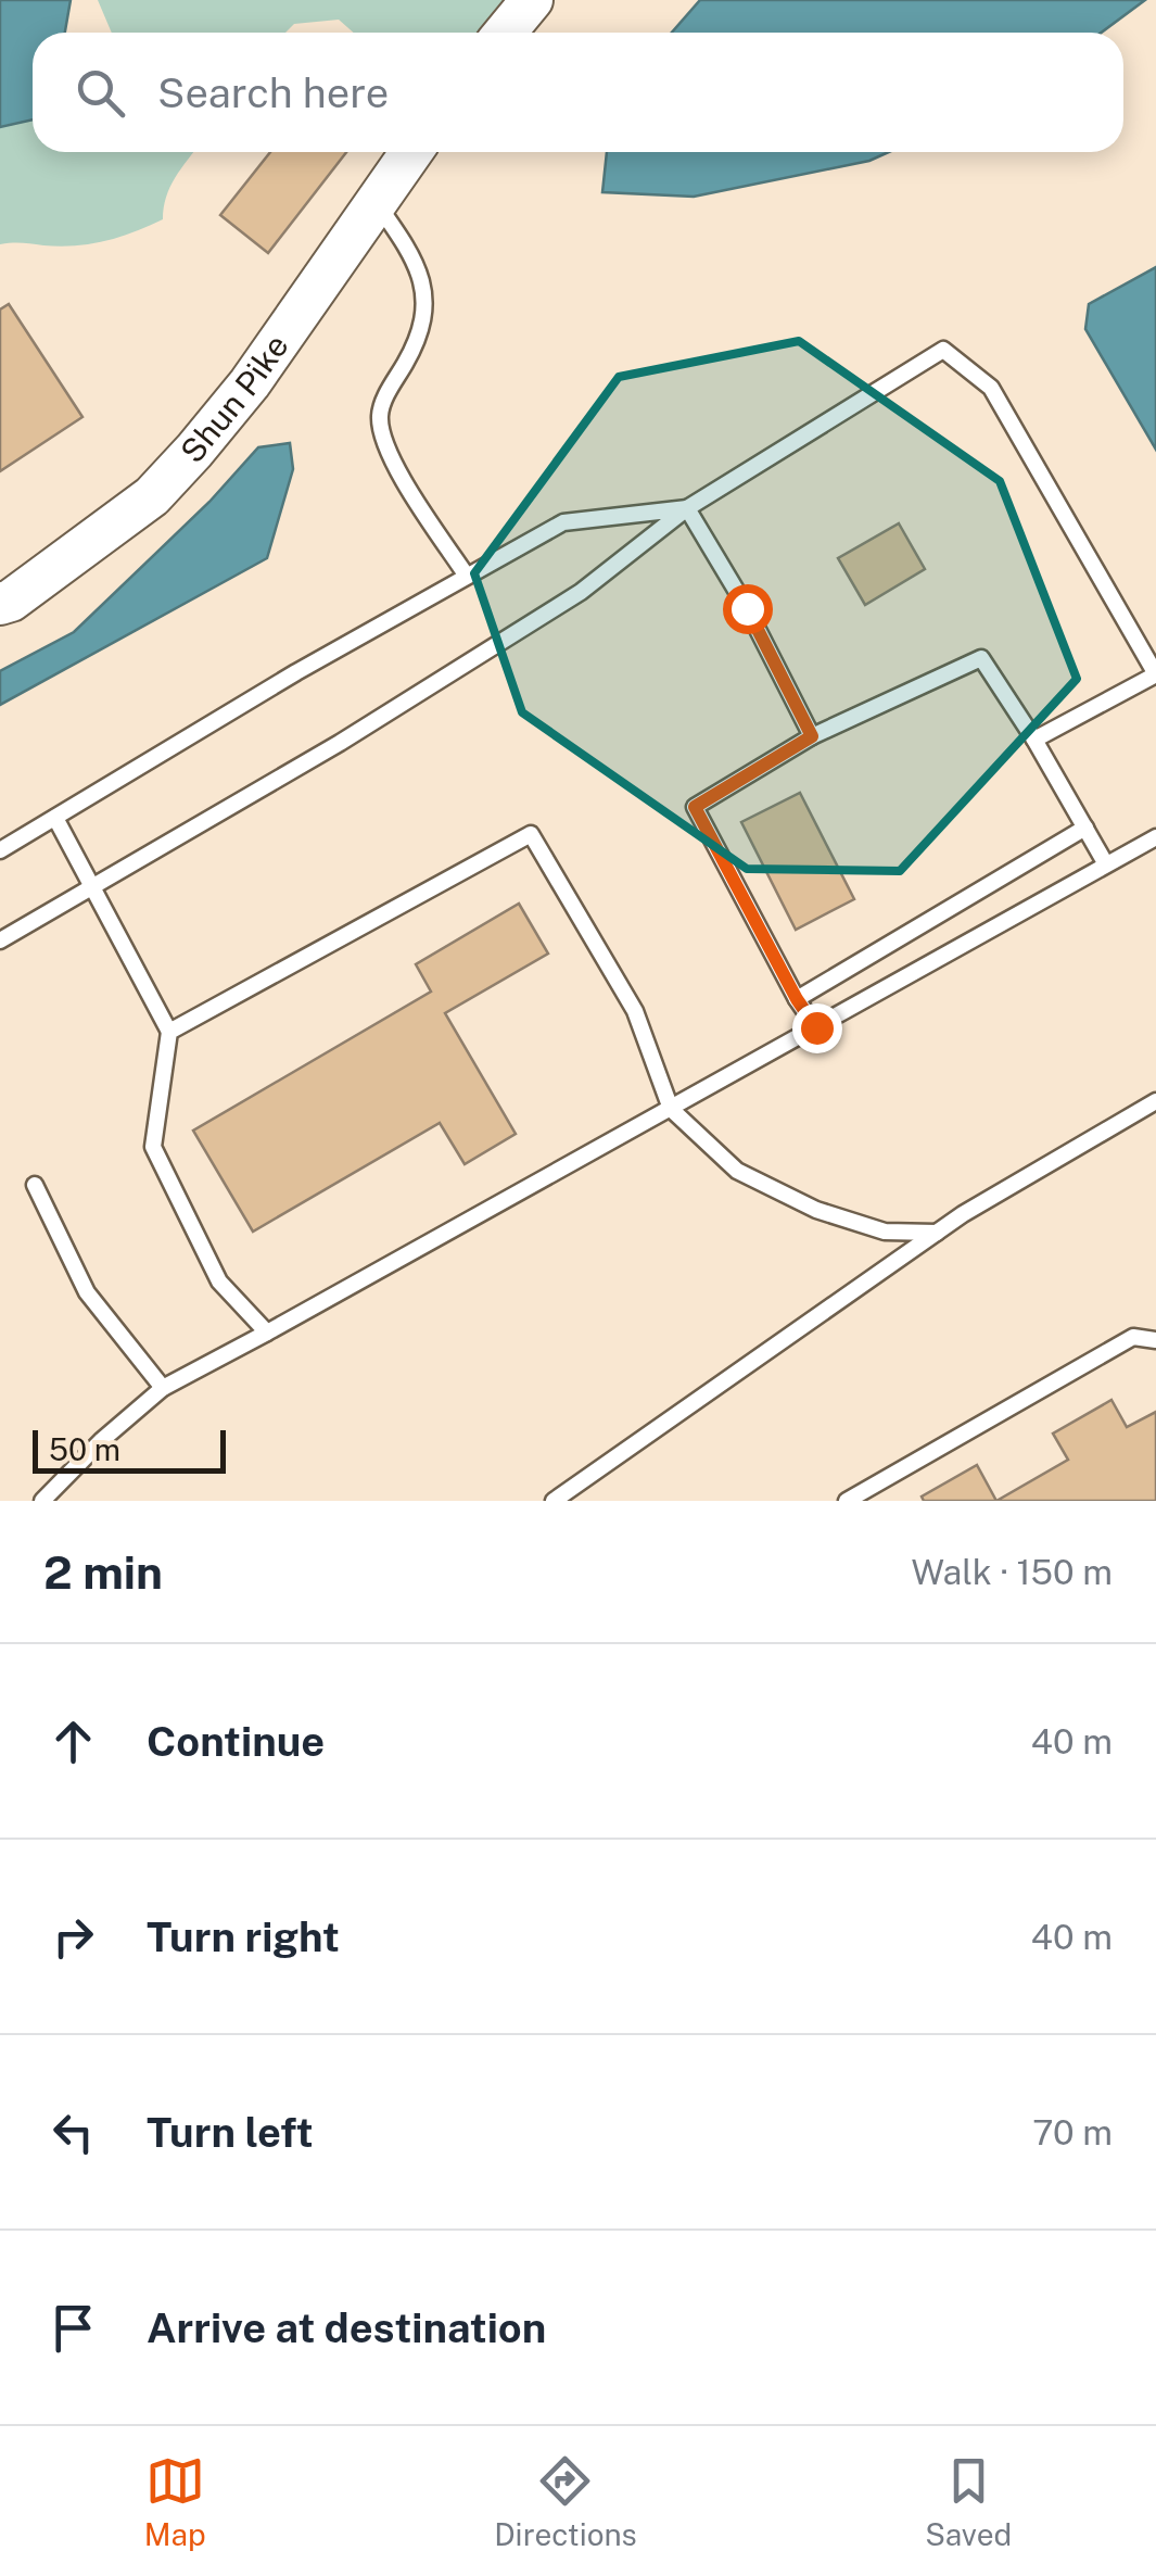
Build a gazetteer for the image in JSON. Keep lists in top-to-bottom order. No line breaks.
{"streets":{"main road":["Shun Pike"]},"scale_bar":"50 m","page":{"search":"Search here","scale":"50 m","heading":["2 min","Walk · 150 m"],"list":[["Continue","40 m"],["Turn right","40 m"],["Turn left","70 m"],"Arrive at destination"],"nav":["Map","Directions","Saved"]}}
